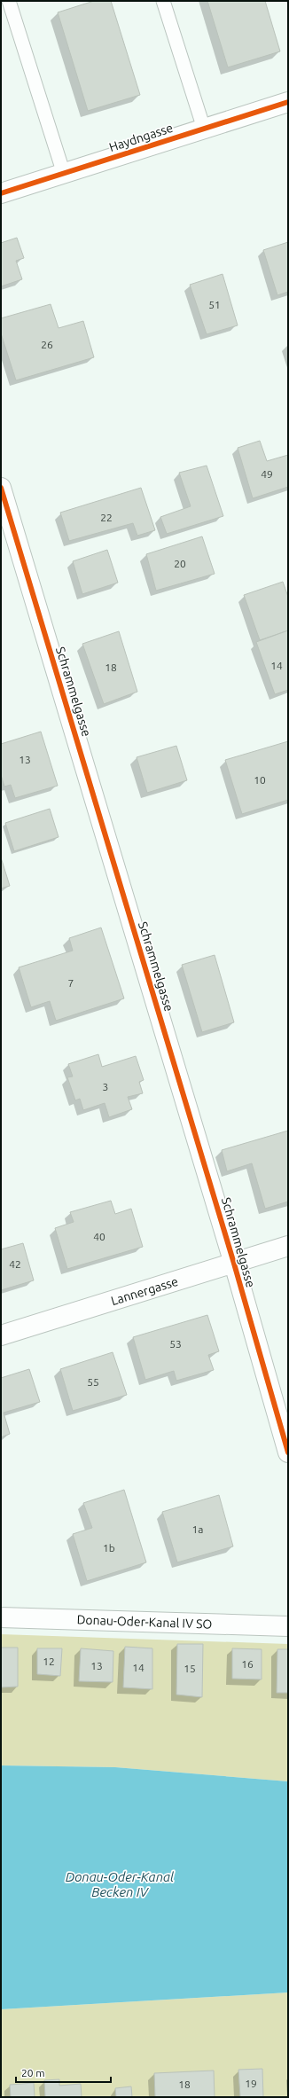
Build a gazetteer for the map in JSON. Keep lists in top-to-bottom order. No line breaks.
{"streets":{"street":["Haydngasse","Schrammelgasse","Lannergasse","Donau-Oder-Kanal IV SO"]},"crossings":[["Schrammelgasse","Lannergasse"]],"water":["Donau-Oder-Kanal Becken IV"],"house_numbers":["51","26","49","22","20","14","18","13","10","7","3","40","42","53","55","1a","1b","12","16","13","14","15","19","18"],"scale_bar":"20 m"}
